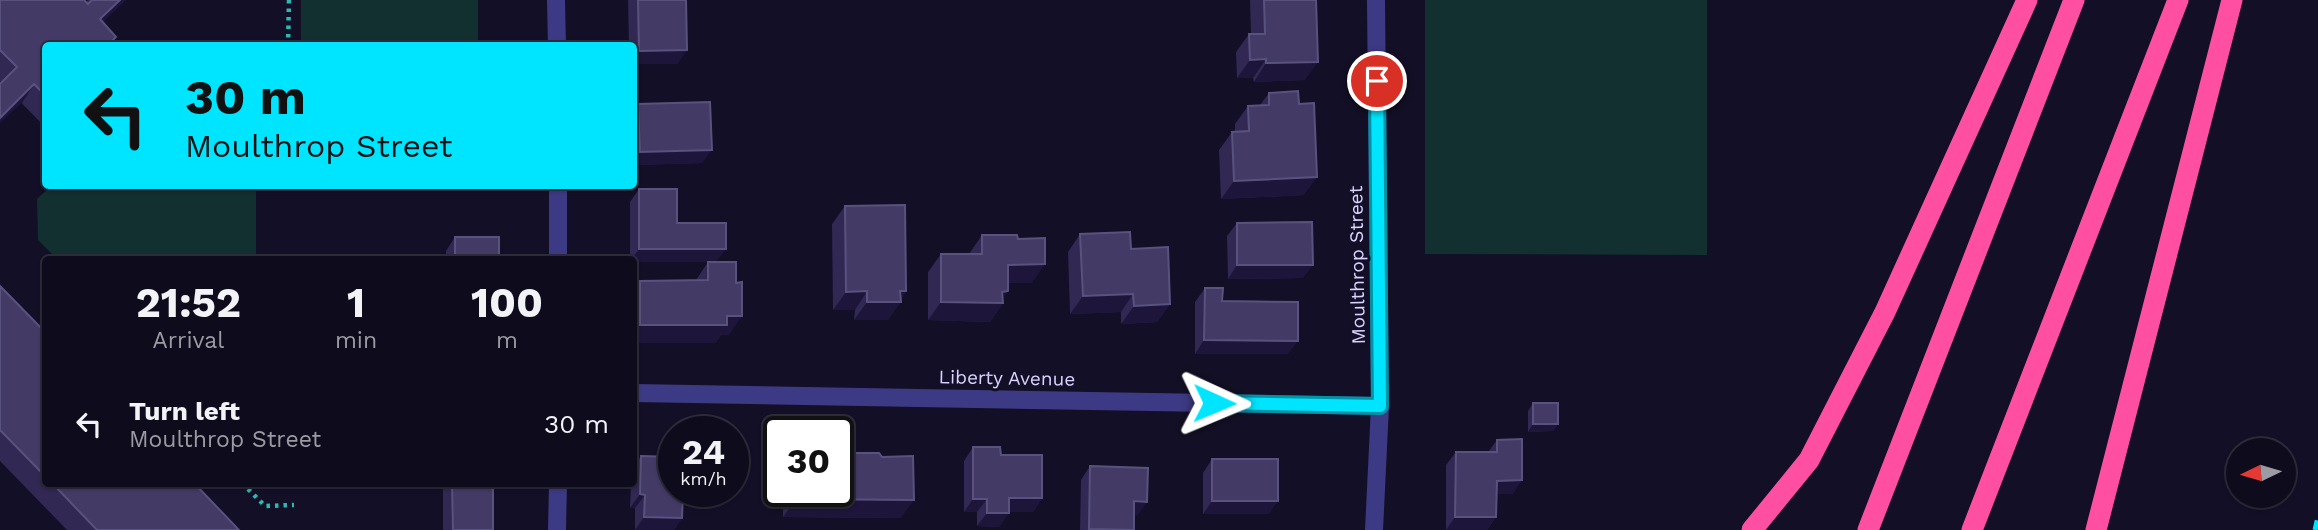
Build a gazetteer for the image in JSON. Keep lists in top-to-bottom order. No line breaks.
{"streets":{"street":["Moulthrop Street","Liberty Avenue"]},"crossings":[["Moulthrop Street","Liberty Avenue"]],"north":"left","page":{"turn":["30 m","Moulthrop Street"],"eta":["21:52","Arrival","1","min","100","m"],"list":[{"name":"Turn left","note":"Moulthrop Street","value":"30 m"}],"speed":"24 km/h","limit":"30"}}
